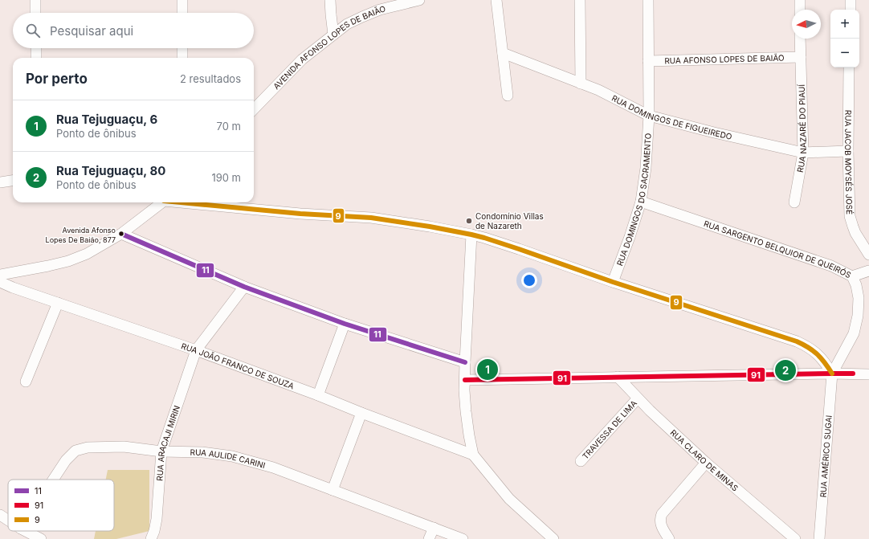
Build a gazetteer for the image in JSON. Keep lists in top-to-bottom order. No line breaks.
{"streets":{"street":["AVENIDA AFONSO LOPES DE BAIÃO","RUA AFONSO LOPES DE BAIÃO","RUA DOMINGOS DE FIGUEIREDO","RUA NAZARÉ DO PIAUÍ","RUA JACOB MOYSÉS JOSÉ","RUA DOMINGOS DO SACRAMENTO","RUA SARGENTO BELQUIOR DE QUEIRÓS","RUA JOÃO FRANCO DE SOUZA","TRAVESSA DE LIMA","RUA ARACAJI MIRIN","RUA AMÉRICO SUGAI","RUA AULIDE CARINI","RUA CLARO DE MINAS"]},"crossings":[["RUA AFONSO LOPES DE BAIÃO","RUA NAZARÉ DO PIAUÍ"],["RUA AFONSO LOPES DE BAIÃO","RUA DOMINGOS DO SACRAMENTO"],["RUA DOMINGOS DE FIGUEIREDO","RUA NAZARÉ DO PIAUÍ"],["RUA DOMINGOS DE FIGUEIREDO","RUA JACOB MOYSÉS JOSÉ"],["RUA DOMINGOS DE FIGUEIREDO","RUA DOMINGOS DO SACRAMENTO"],["RUA DOMINGOS DO SACRAMENTO","RUA SARGENTO BELQUIOR DE QUEIRÓS"],["RUA SARGENTO BELQUIOR DE QUEIRÓS","RUA AMÉRICO SUGAI"],["RUA JOÃO FRANCO DE SOUZA","RUA ARACAJI MIRIN"],["TRAVESSA DE LIMA","RUA CLARO DE MINAS"],["RUA ARACAJI MIRIN","RUA AULIDE CARINI"]],"places":["Condomínio Villas de Nazareth","Avenida Afonso Lopes De Baião, 877"],"lines":["transit line 9","transit line 11","transit line 91"],"legend":["11","91","9"],"north":"left","page":{"map_buttons":["+","−"],"search":"Pesquisar aqui","heading":["Por perto","2 resultados"],"list":[{"mark":"1","name":"Rua Tejuguaçu, 6","note":"Ponto de ônibus","value":"70 m"},{"mark":"2","name":"Rua Tejuguaçu, 80","note":"Ponto de ônibus","value":"190 m"}],"pins":["1","2"]}}
